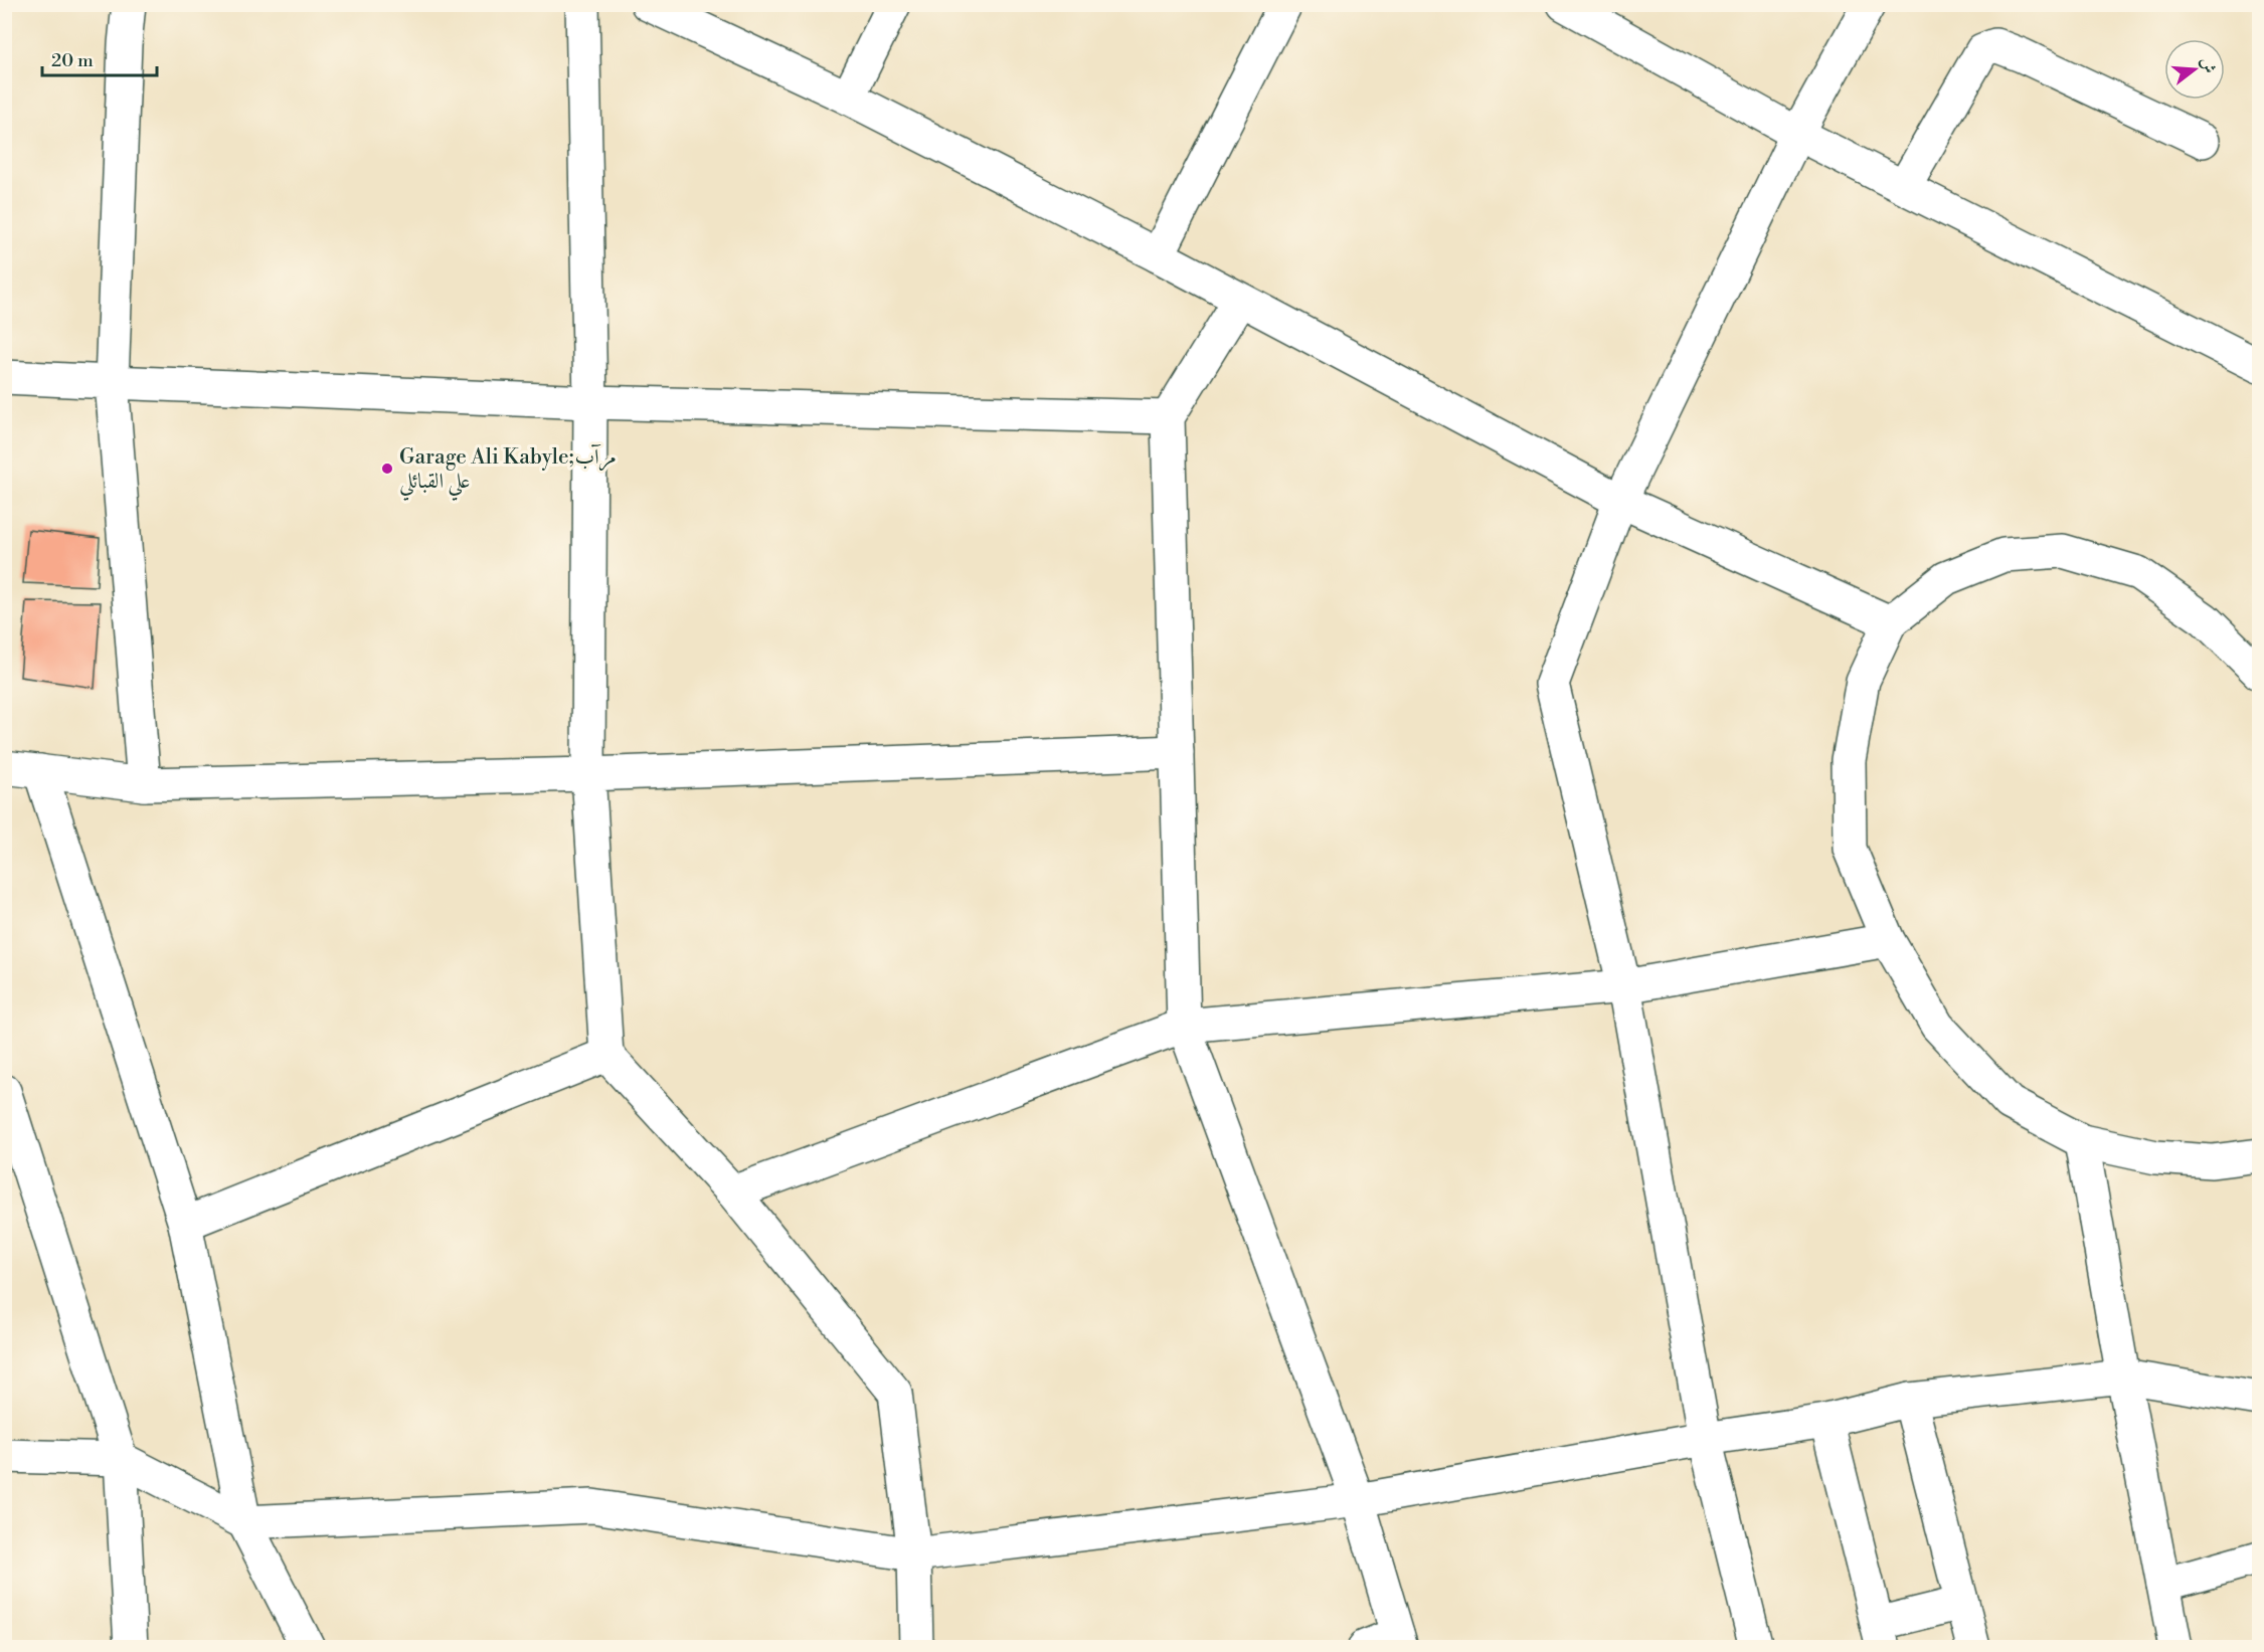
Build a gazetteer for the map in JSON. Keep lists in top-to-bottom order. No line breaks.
{"places":["Garage Ali Kabyle;مرآب علي القبائلي"],"scale_bar":"20 m","north":"right"}
